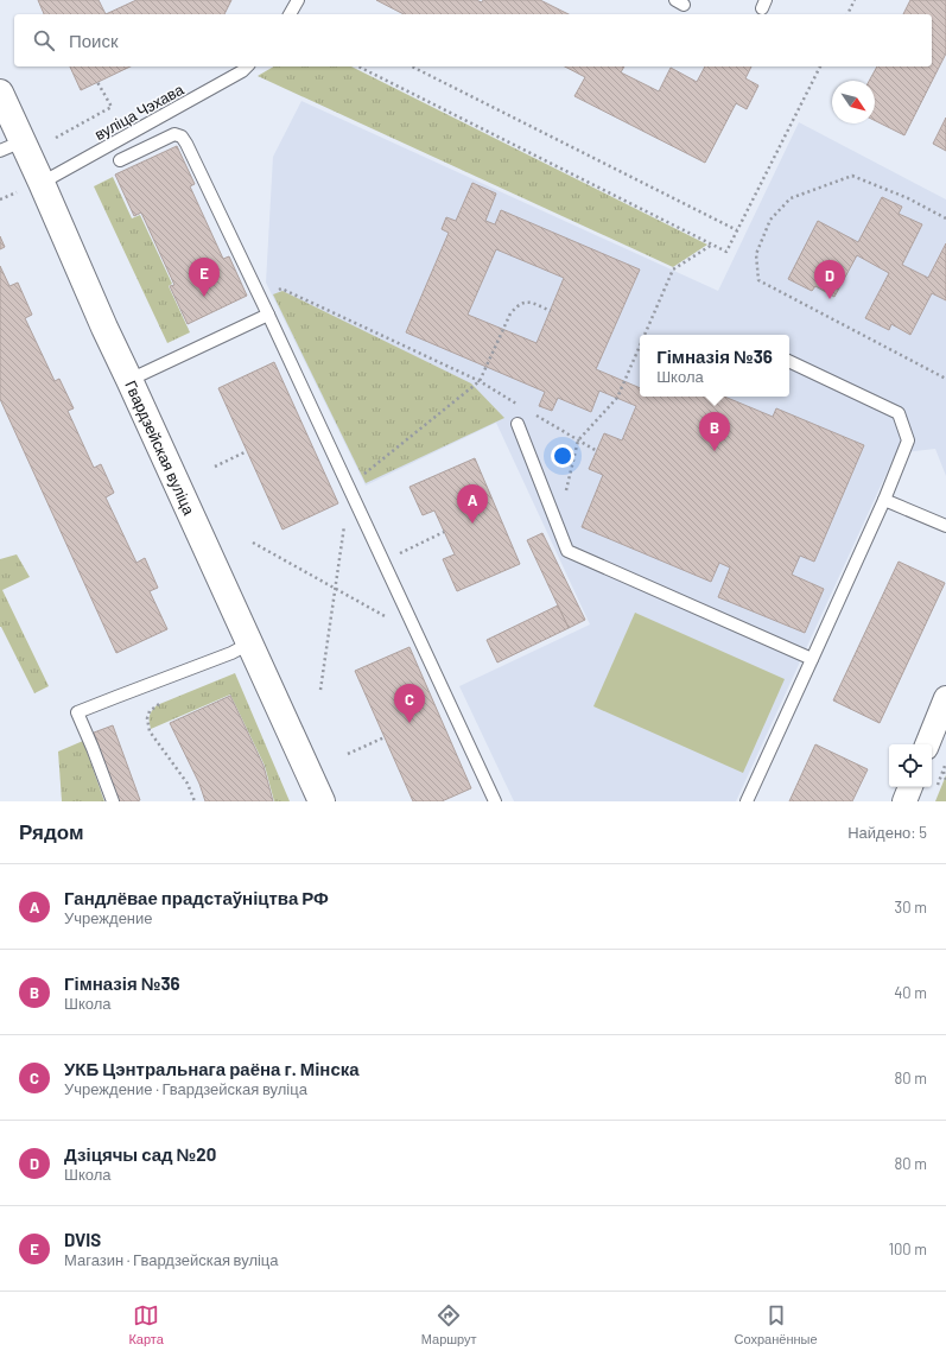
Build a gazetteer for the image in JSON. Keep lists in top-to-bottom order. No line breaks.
{"streets":{"street":["Гвардзейская вуліца"],"lane":["вуліца Чэхава"]},"crossings":[["вуліца Чэхава","Гвардзейская вуліца"]],"north":"bottom right","page":{"search":"Поиск","pins":["E","D","B","A","C"],"popup":["Гімназія №36","Школа"],"heading":["Рядом","Найдено: 5"],"list":[{"mark":"A","name":"Гандлёвае прадстаўніцтва РФ","note":"Учреждение","value":"30 m"},{"mark":"B","name":"Гімназія №36","note":"Школа","value":"40 m"},{"mark":"C","name":"УКБ Цэнтральнага раёна г. Мінска","note":"Учреждение · Гвардзейская вуліца","value":"80 m"},{"mark":"D","name":"Дзіцячы сад №20","note":"Школа","value":"80 m"},{"mark":"E","name":"DVIS","note":"Магазин · Гвардзейская вуліца","value":"100 m"}],"nav":["Карта","Маршрут","Сохранённые"]}}
